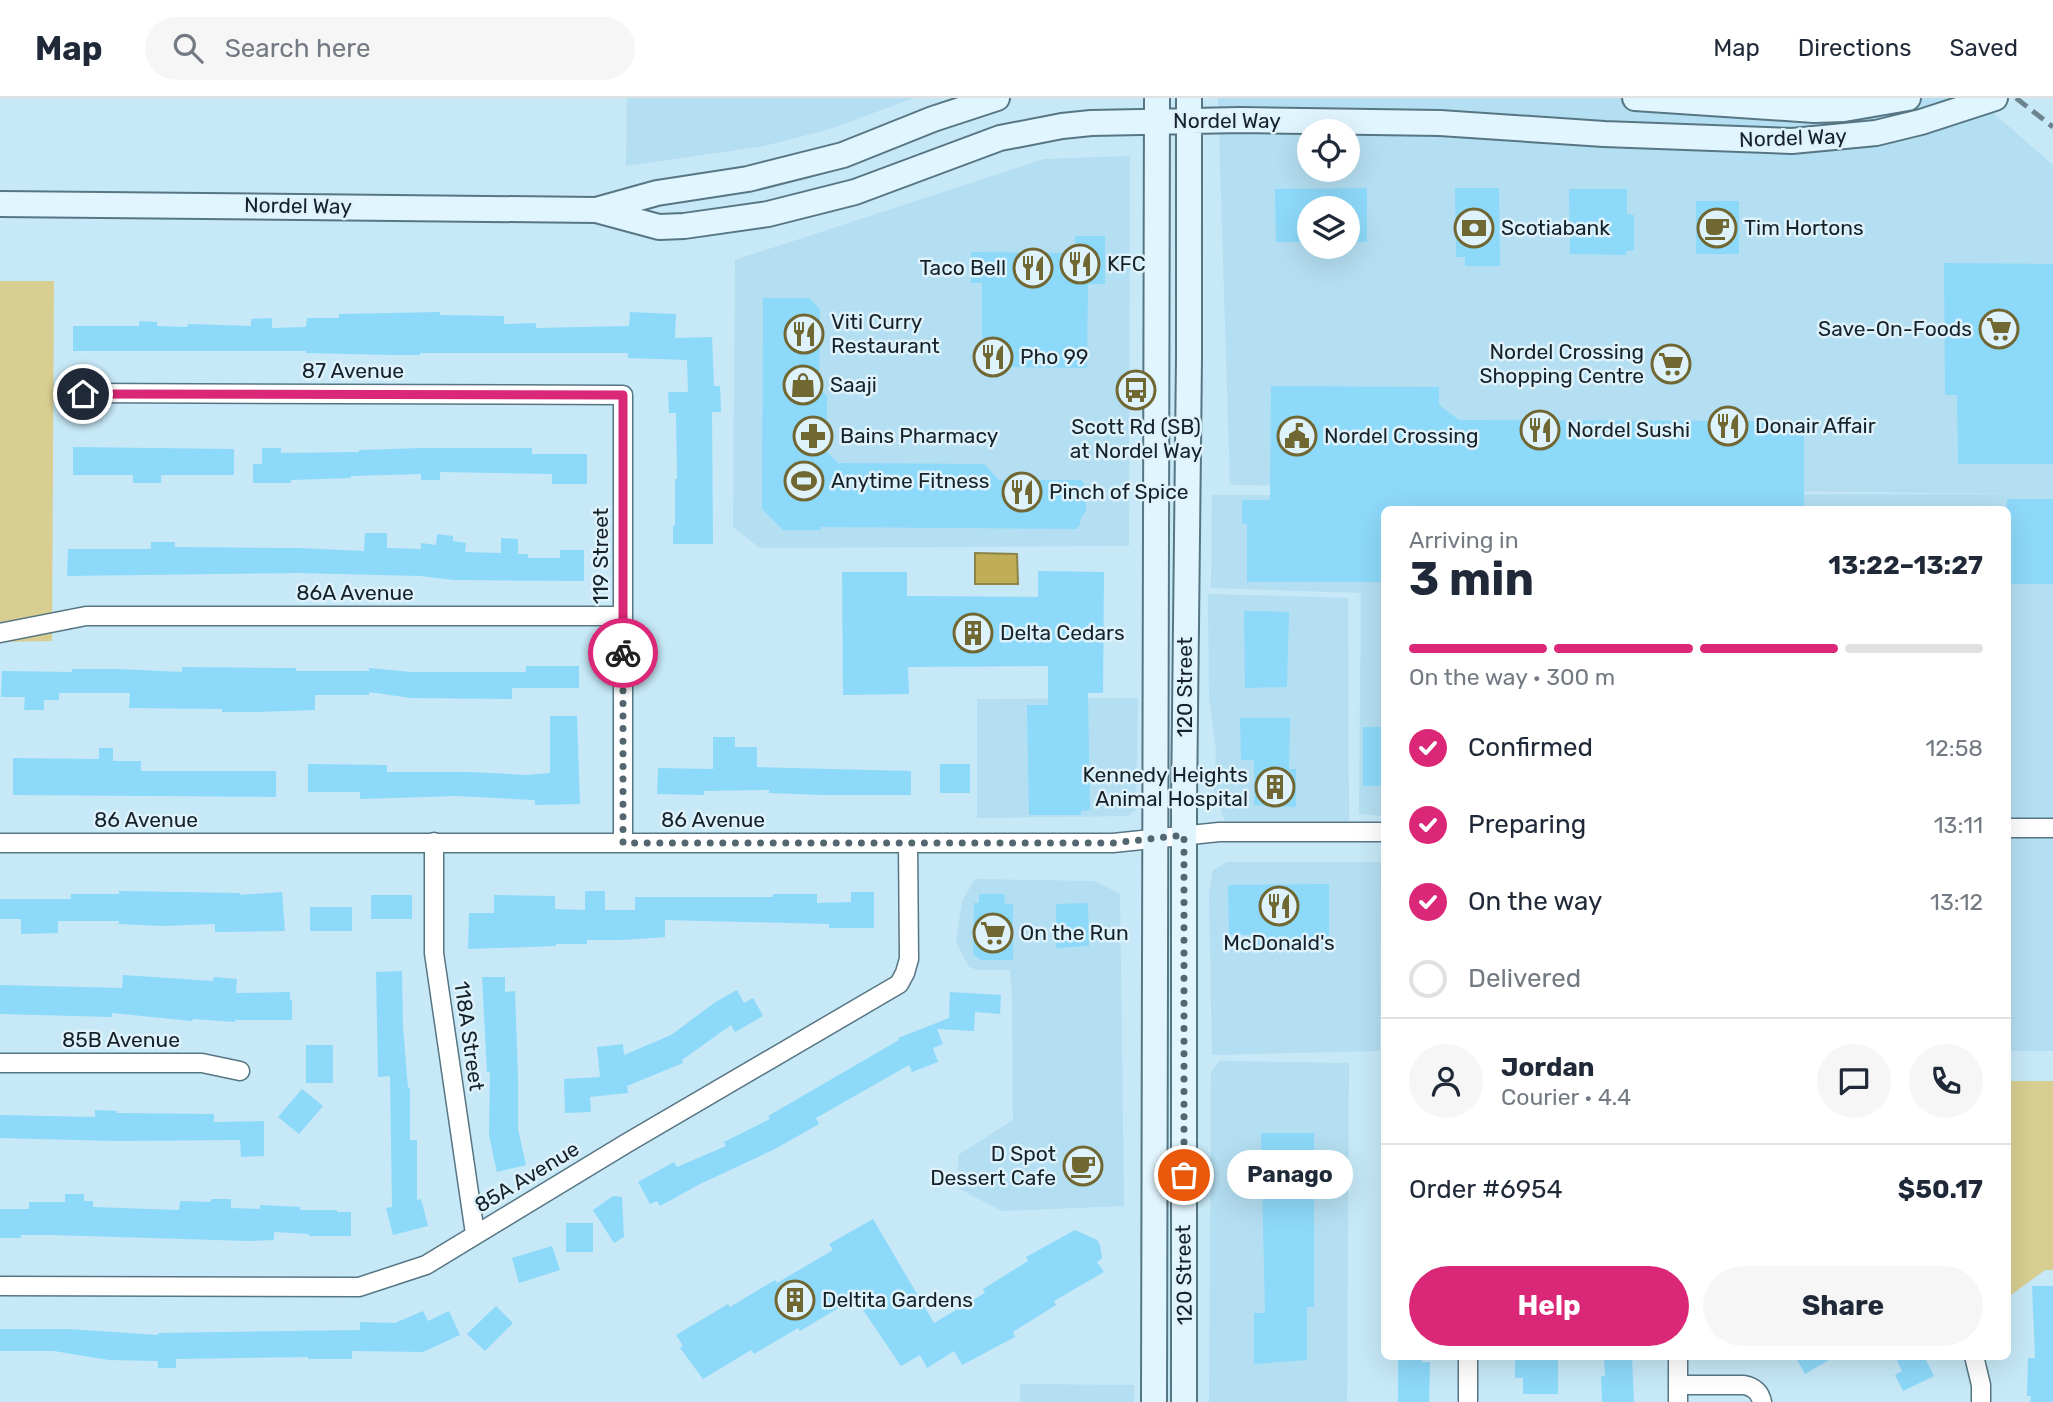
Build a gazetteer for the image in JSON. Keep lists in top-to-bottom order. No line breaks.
{"streets":{"main road":["Nordel Way","120 Street"],"street":["87 Avenue","119 Street","86A Avenue","86 Avenue","118A Street","85B Avenue","85A Avenue"]},"crossings":[["Nordel Way","120 Street"],["87 Avenue","119 Street"],["119 Street","86A Avenue"],["119 Street","86 Avenue"],["120 Street","86 Avenue"],["86 Avenue","118A Street"],["86 Avenue","85A Avenue"],["118A Street","85A Avenue"]],"places":{"bank":["Scotiabank"],"cafe":["Tim Hortons","D Spot Dessert Cafe"],"restaurant":["KFC","Taco Bell","Viti Curry Restaurant","Pho 99","Donair Affair","Nordel Sushi","Pinch of Spice","McDonald's"],"supermarket":["Save-On-Foods","Nordel Crossing Shopping Centre","On the Run"],"shop":["Saaji"],"bus stop":["Scott Rd (SB) at Nordel Way"],"pharmacy":["Bains Pharmacy"],"public building":["Nordel Crossing"],"sports":["Anytime Fitness"],"building":["Delta Cedars","Kennedy Heights Animal Hospital","Deltita Gardens"],"other":["Panago"]},"page":{"header":"Map","search":"Search here","nav":["Map","Directions","Saved"],"heading":["3 min","Arriving in","13:22–13:27"],"panel":["Jordan","Courier · 4.4","Order #6954","$50.17"],"bar":"On the way · 300 m","list":[["Confirmed","12:58"],["Preparing","13:11"],["On the way","13:12"],"Delivered"],"bubble":"Panago","buttons":["Help","Share"]}}
